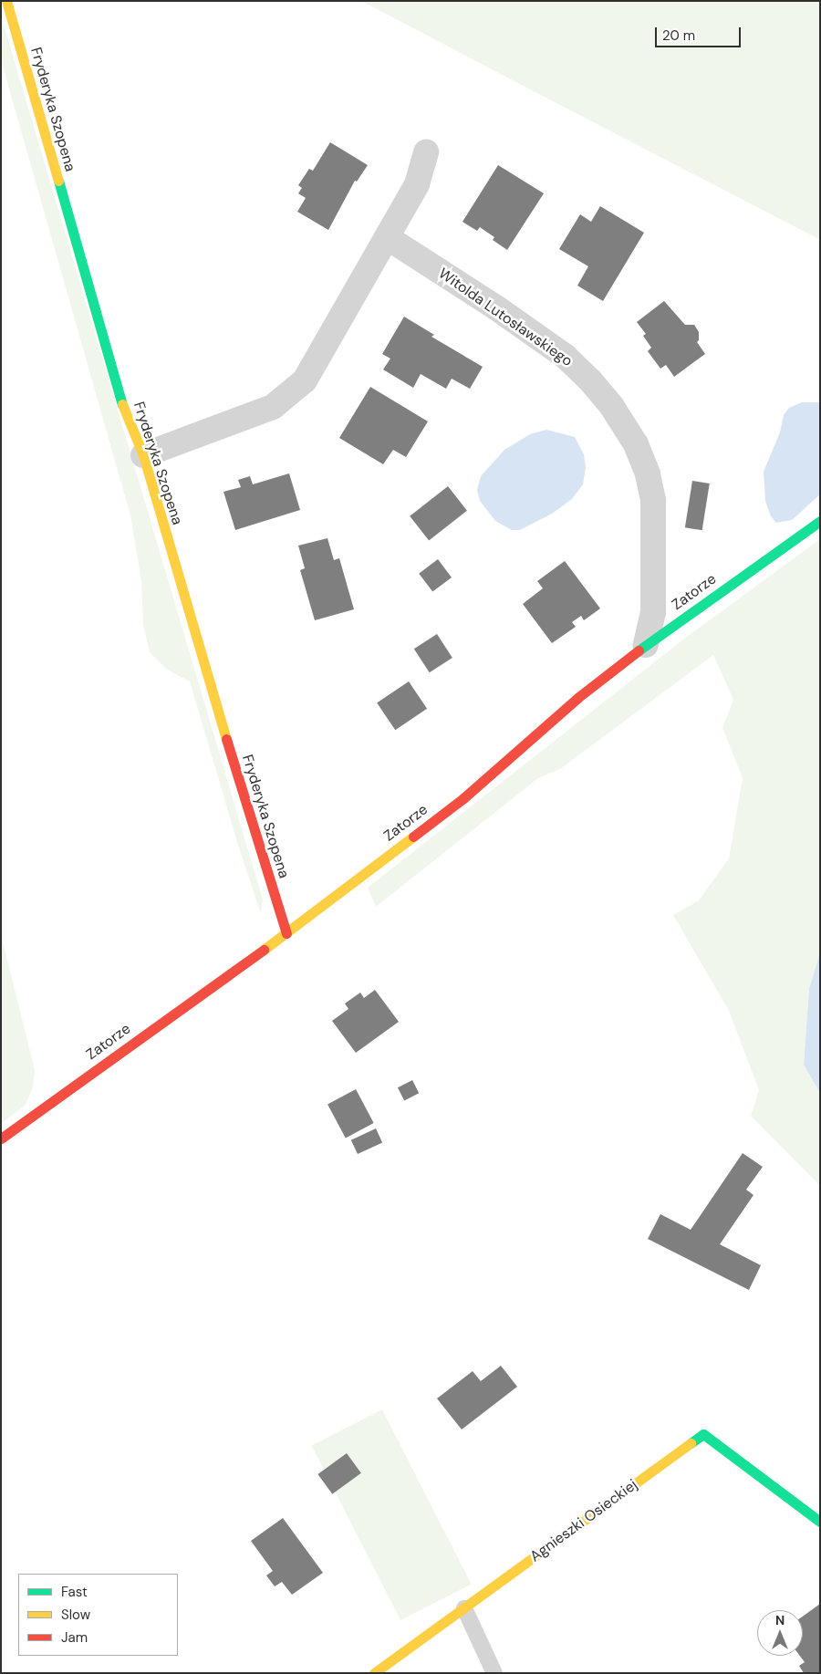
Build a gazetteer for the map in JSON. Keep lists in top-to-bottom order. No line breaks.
{"streets":{"street":["Fryderyka Szopena","Witolda Lutosławskiego","Zatorze","Agnieszki Osieckiej"]},"crossings":[["Fryderyka Szopena","Zatorze"],["Witolda Lutosławskiego","Zatorze"]],"legend":["Fast","Slow","Jam"],"scale_bar":"20 m","north":"top"}
